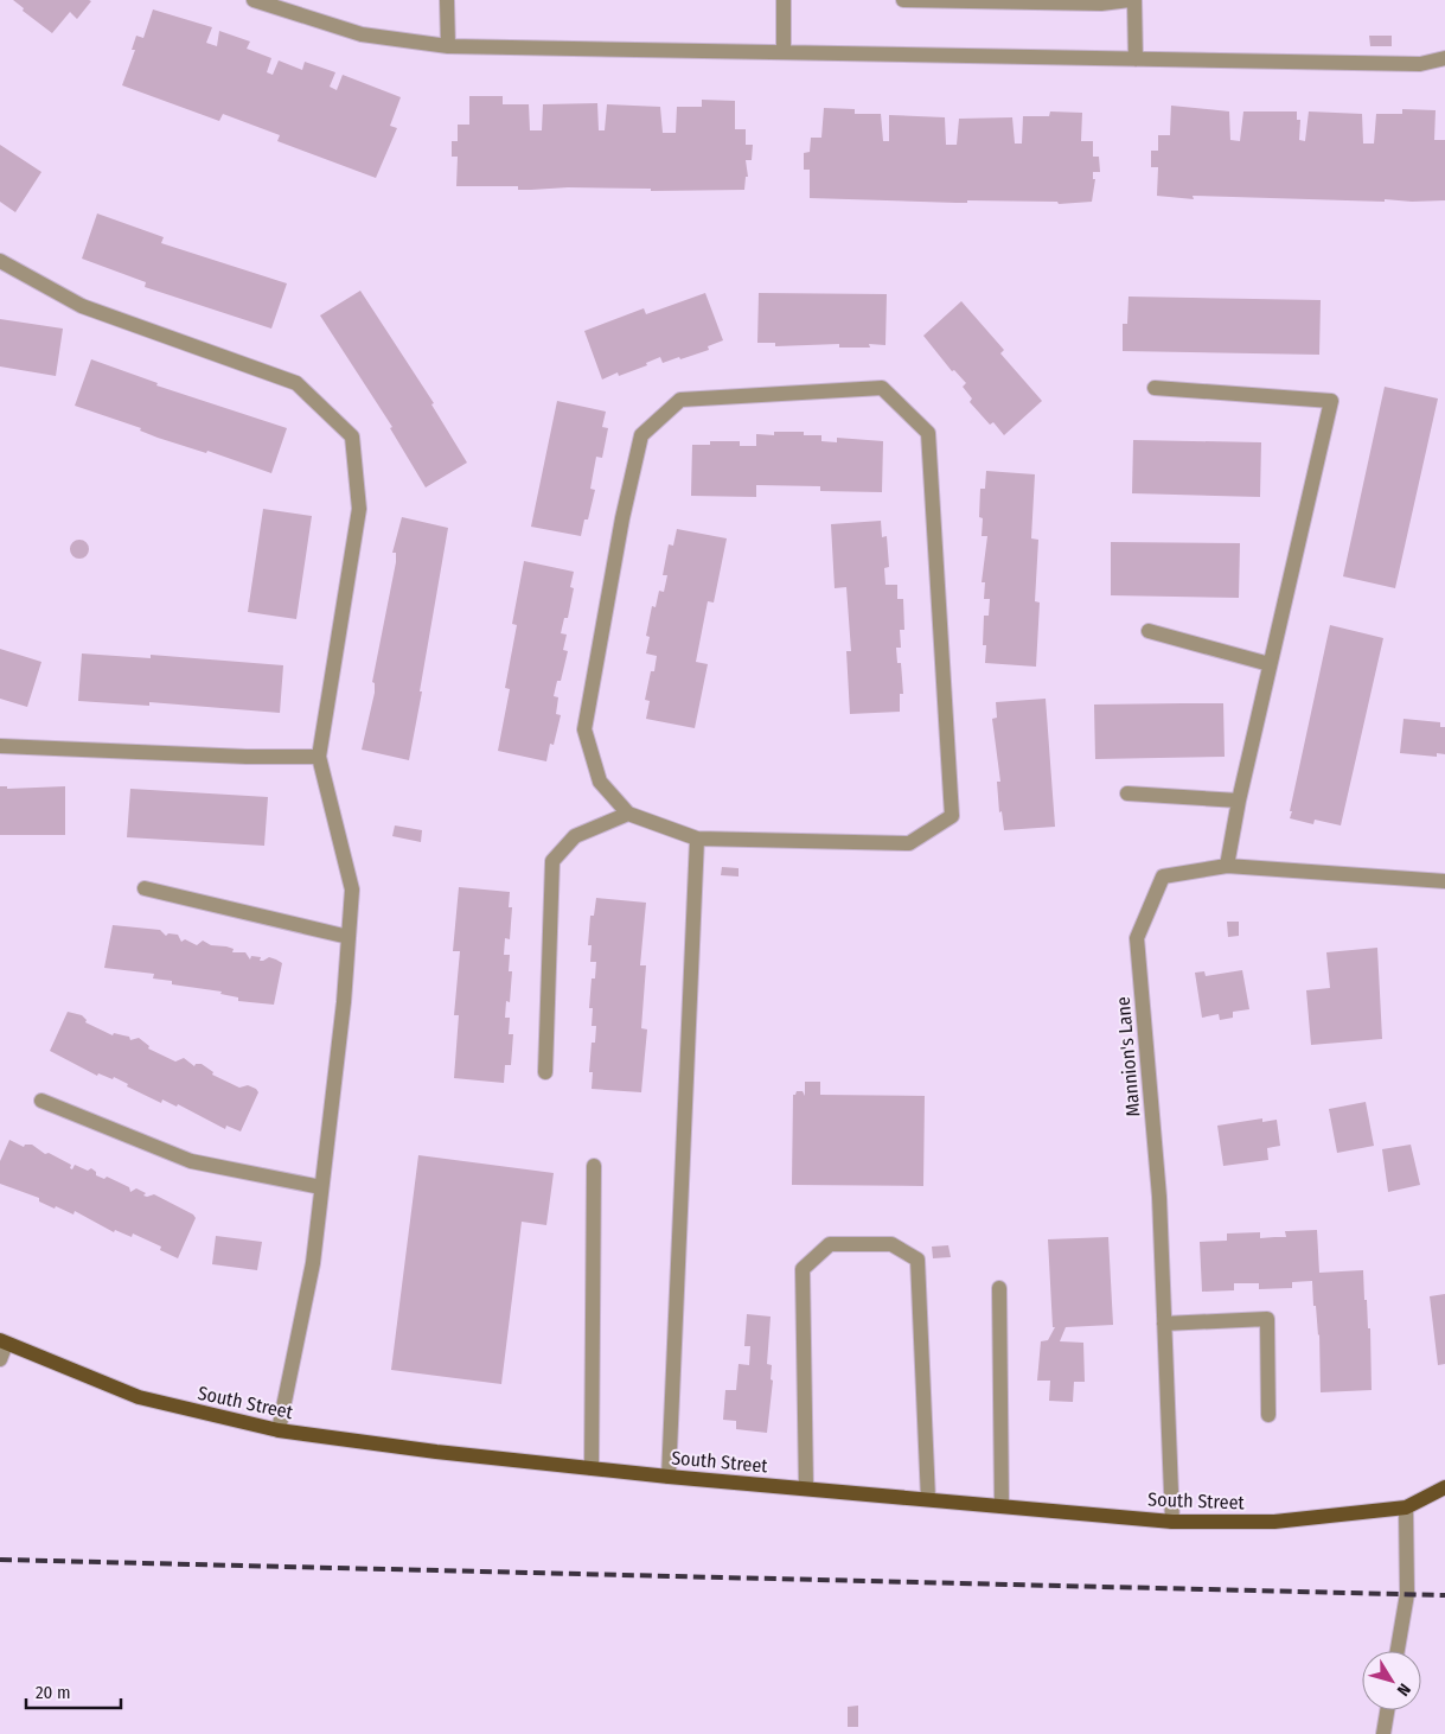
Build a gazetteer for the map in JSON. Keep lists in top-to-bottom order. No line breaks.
{"streets":{"main road":["South Street"],"street":["Mannion's Lane"]},"crossings":[["Mannion's Lane","South Street"]],"scale_bar":"20 m","north":"bottom right"}
